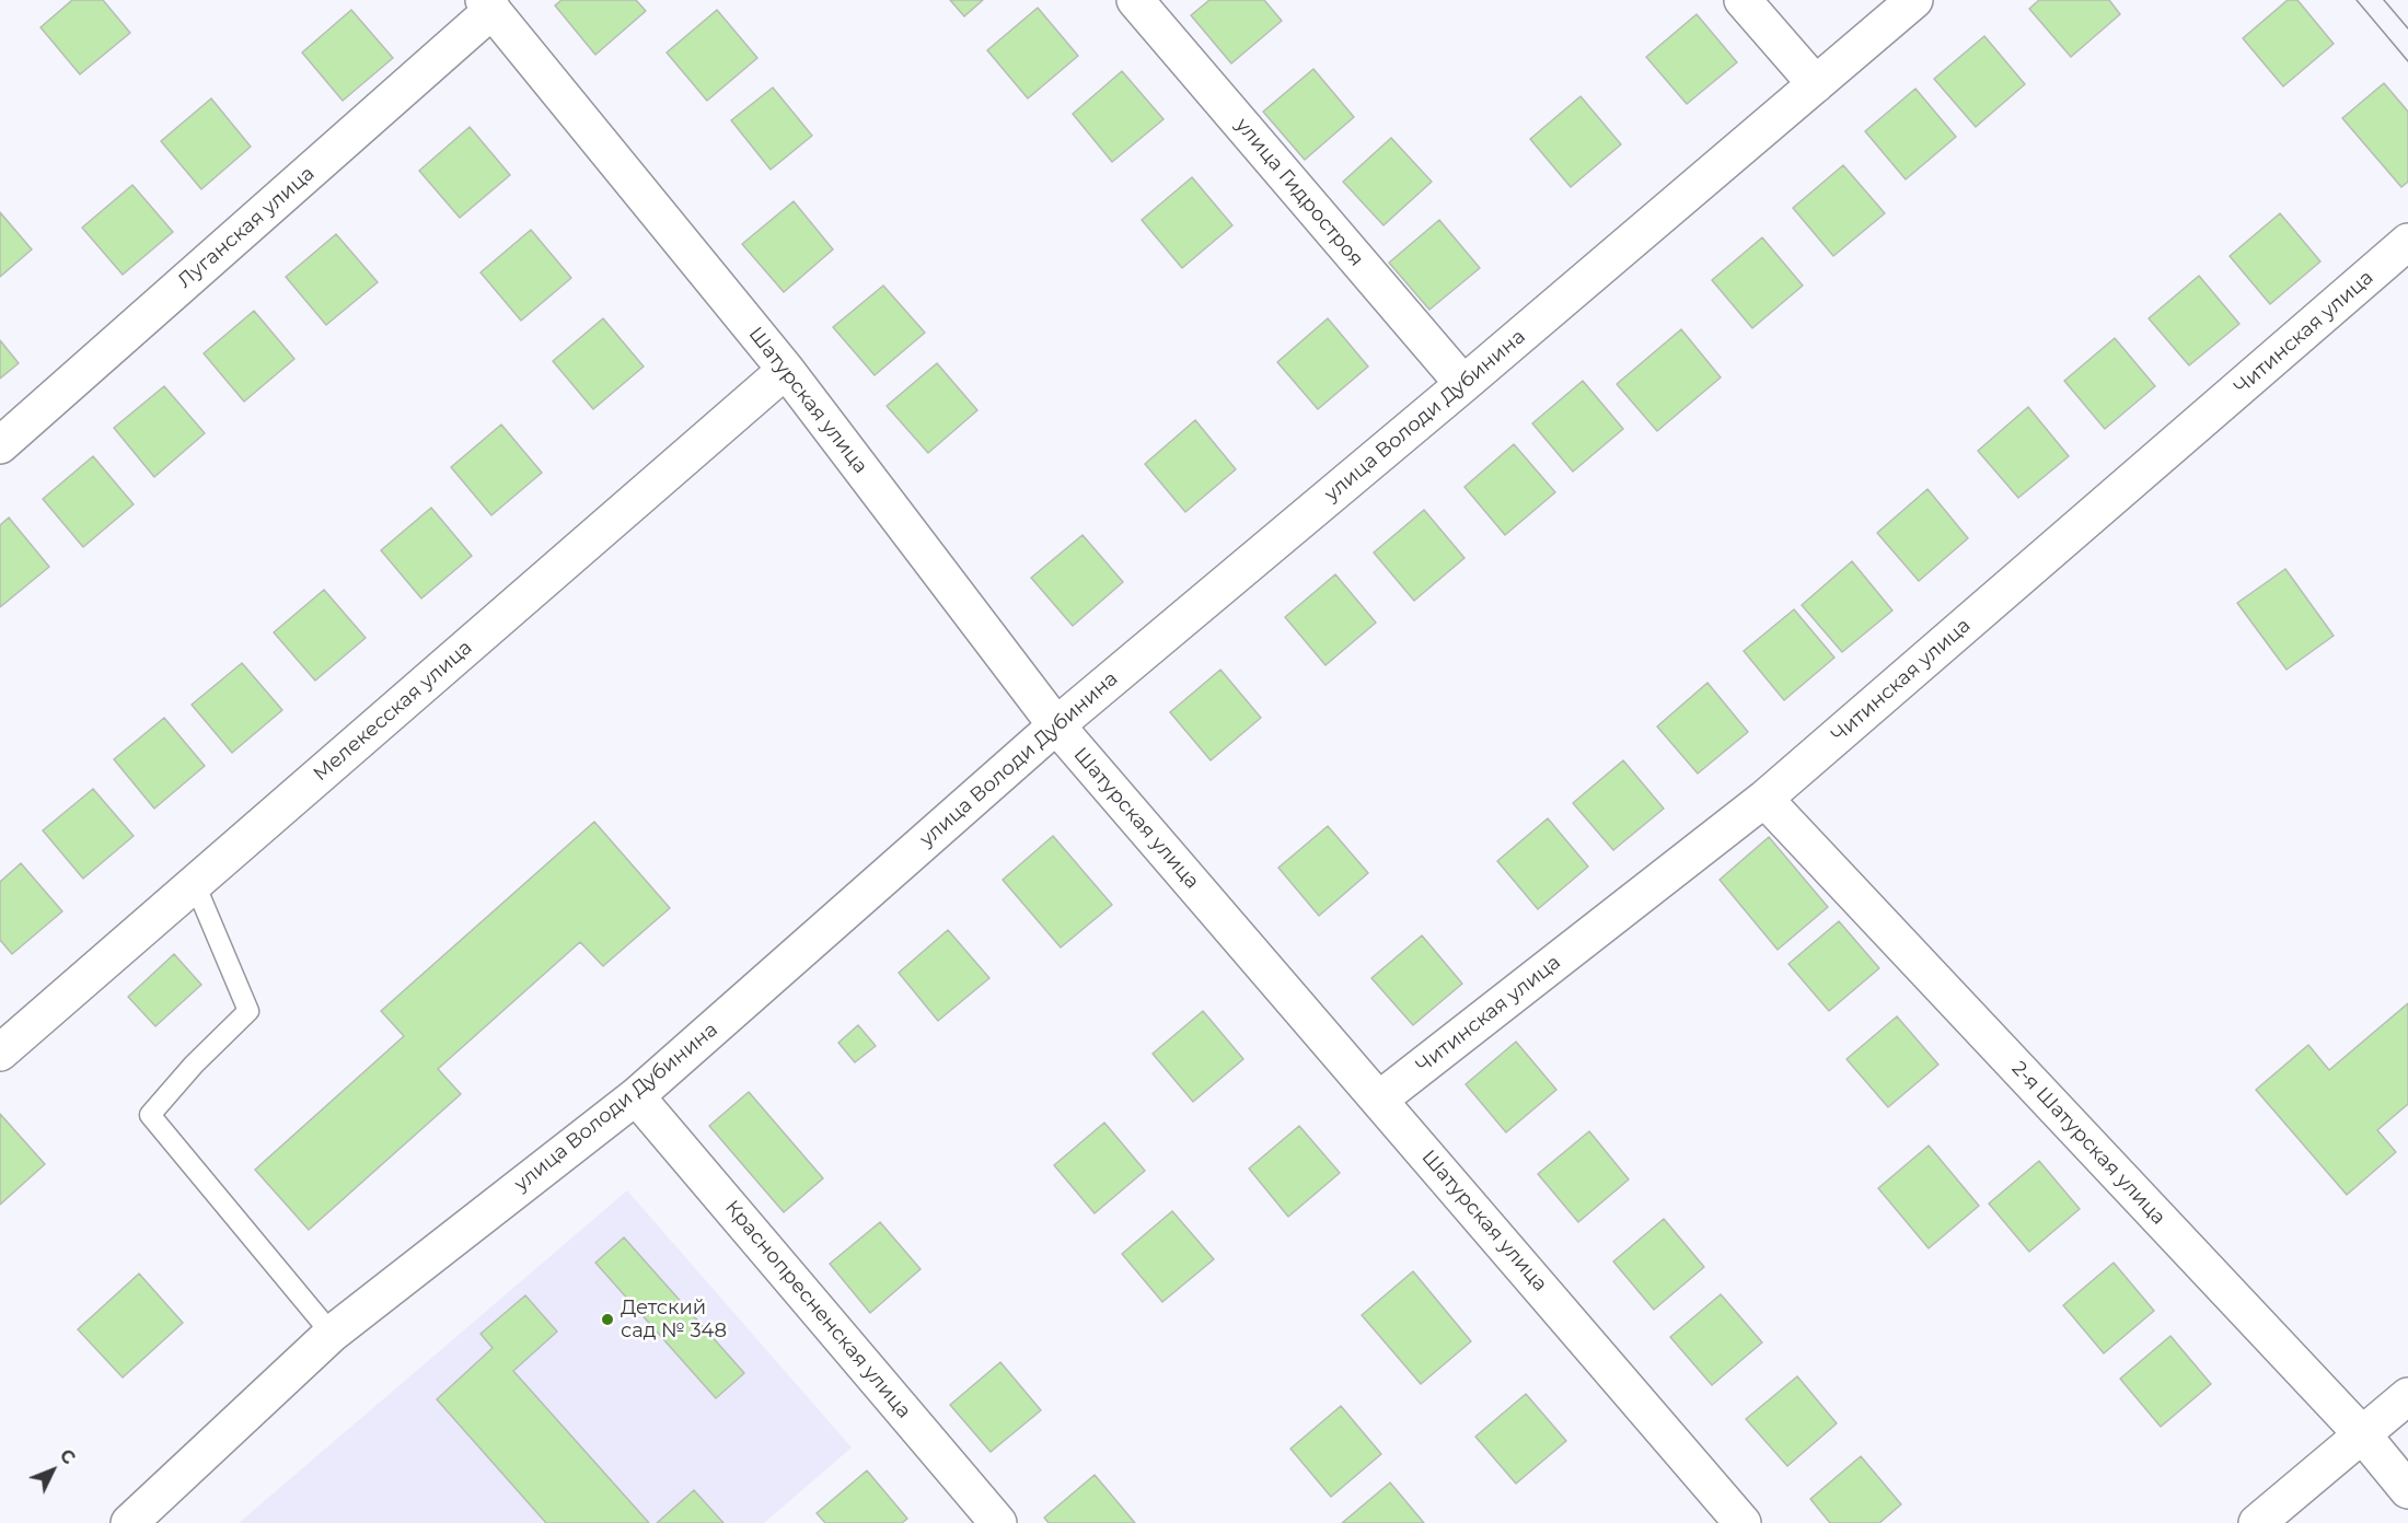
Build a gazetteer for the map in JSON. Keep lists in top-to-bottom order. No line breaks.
{"streets":{"street":["улица Гидростроя","Луганская улица","Читинская улица","Шатурская улица","улица Володи Дубинина","Мелекесская улица","2-я Шатурская улица","Краснопресненская улица"]},"crossings":[["улица Гидростроя","улица Володи Дубинина"],["Луганская улица","Шатурская улица"],["Читинская улица","Шатурская улица"],["Читинская улица","2-я Шатурская улица"],["Шатурская улица","улица Володи Дубинина"],["Шатурская улица","Мелекесская улица"],["улица Володи Дубинина","Краснопресненская улица"]],"places":["Детский сад № 348"],"north":"top right"}
